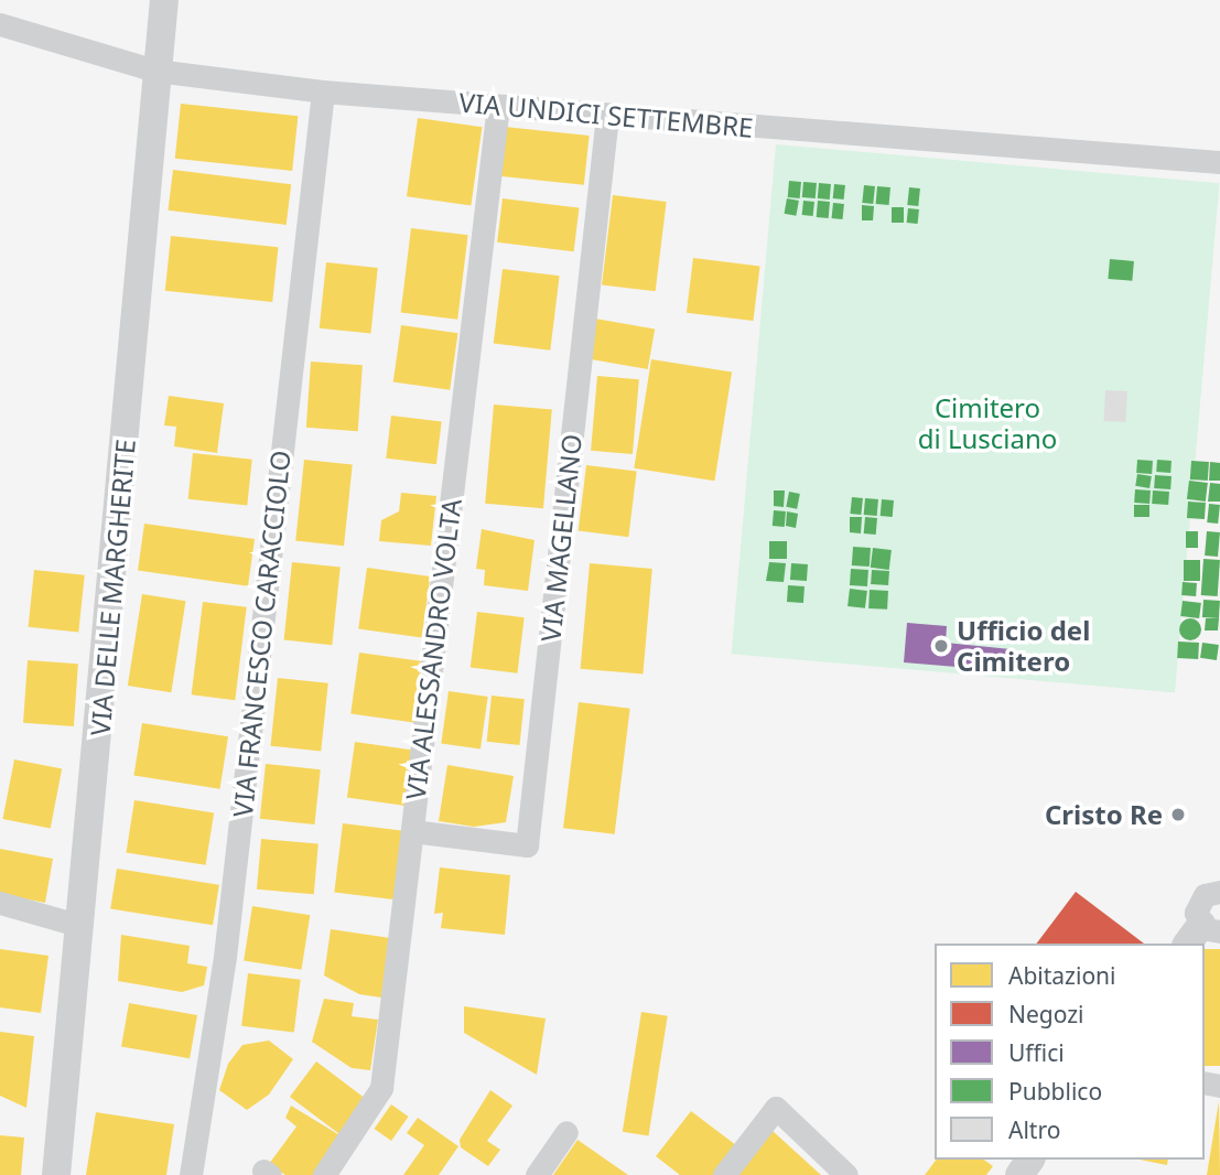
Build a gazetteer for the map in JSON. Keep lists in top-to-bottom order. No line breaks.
{"streets":{"street":["VIA UNDICI SETTEMBRE","VIA MAGELLANO","VIA DELLE MARGHERITE","VIA FRANCESCO CARACCIOLO","VIA ALESSANDRO VOLTA"]},"crossings":[["VIA UNDICI SETTEMBRE","VIA MAGELLANO"],["VIA UNDICI SETTEMBRE","VIA DELLE MARGHERITE"],["VIA UNDICI SETTEMBRE","VIA FRANCESCO CARACCIOLO"],["VIA UNDICI SETTEMBRE","VIA ALESSANDRO VOLTA"],["VIA MAGELLANO","VIA ALESSANDRO VOLTA"]],"parks":["Cimitero di Lusciano"],"places":["Ufficio del Cimitero","Cristo Re"],"legend":["Abitazioni","Negozi","Uffici","Pubblico","Altro"]}
